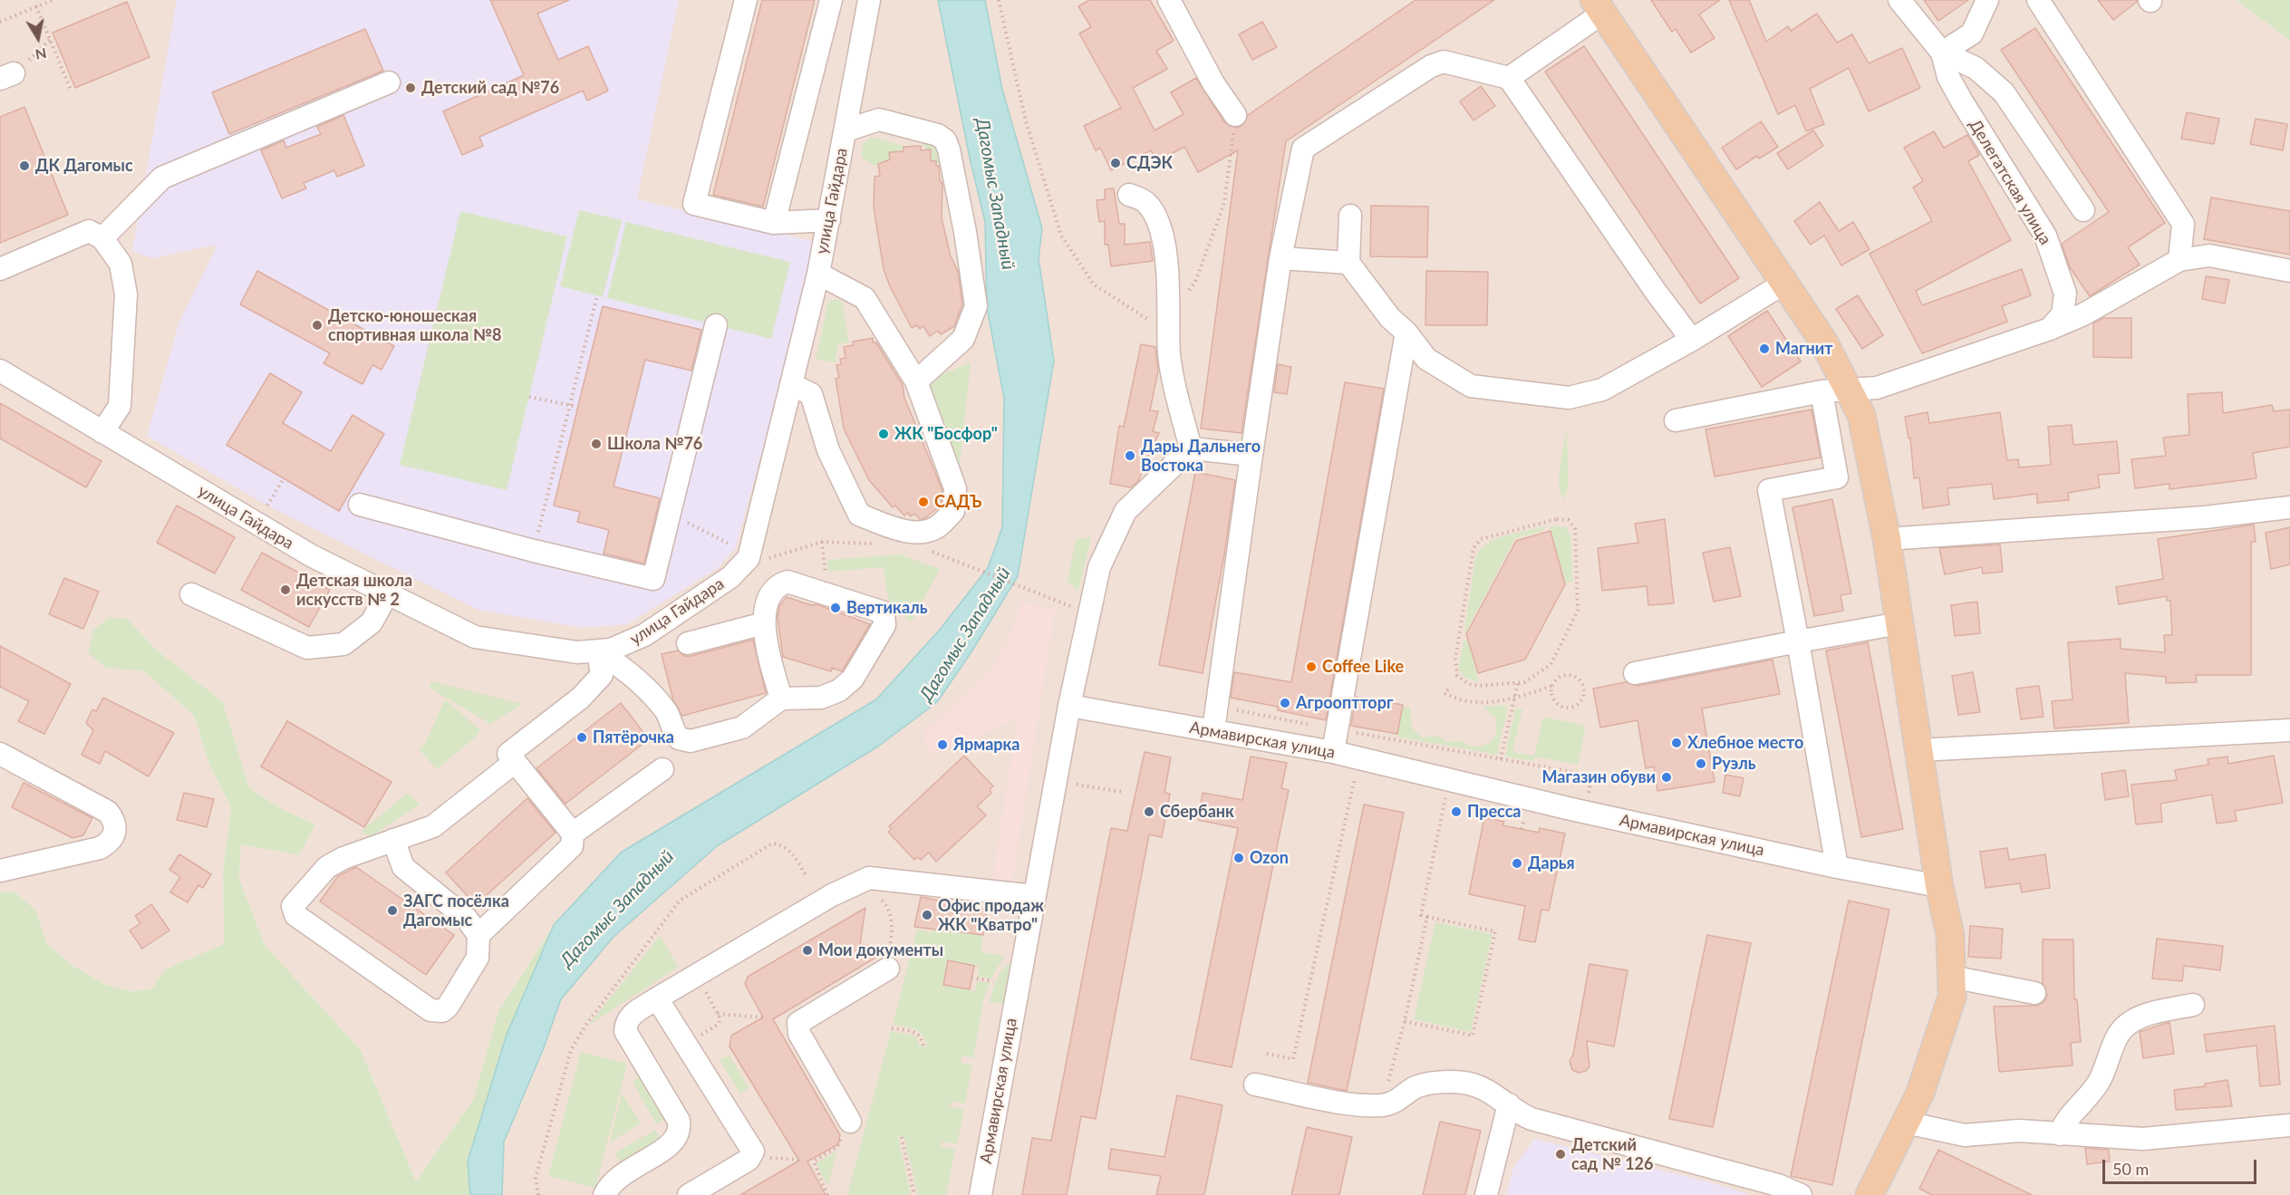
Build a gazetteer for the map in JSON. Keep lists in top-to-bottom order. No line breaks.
{"streets":{"street":["Делегатская улица","улица Гайдара","Армавирская улица"]},"water":["Дагомыс Западный"],"places":["Детский сад №76","СДЭК","ДК Дагомыс","Детско-юношеская спортивная школа №8","Магнит","ЖК \"Босфор\"","Школа №76","Дары Дальнего Востока","САДЪ","Детская школа искусств № 2","Вертикаль","Coffee Like","Агрооптторг","Пятёрочка","Хлебное место","Ярмарка","Руэль","Магазин обуви","Сбербанк","Пресса","Ozon","Дарья","ЗАГС посёлка Дагомыс","Офис продаж ЖК \"Кватро\"","Мои документы","Детский сад № 126"],"scale_bar":"50 m","north":"bottom"}
